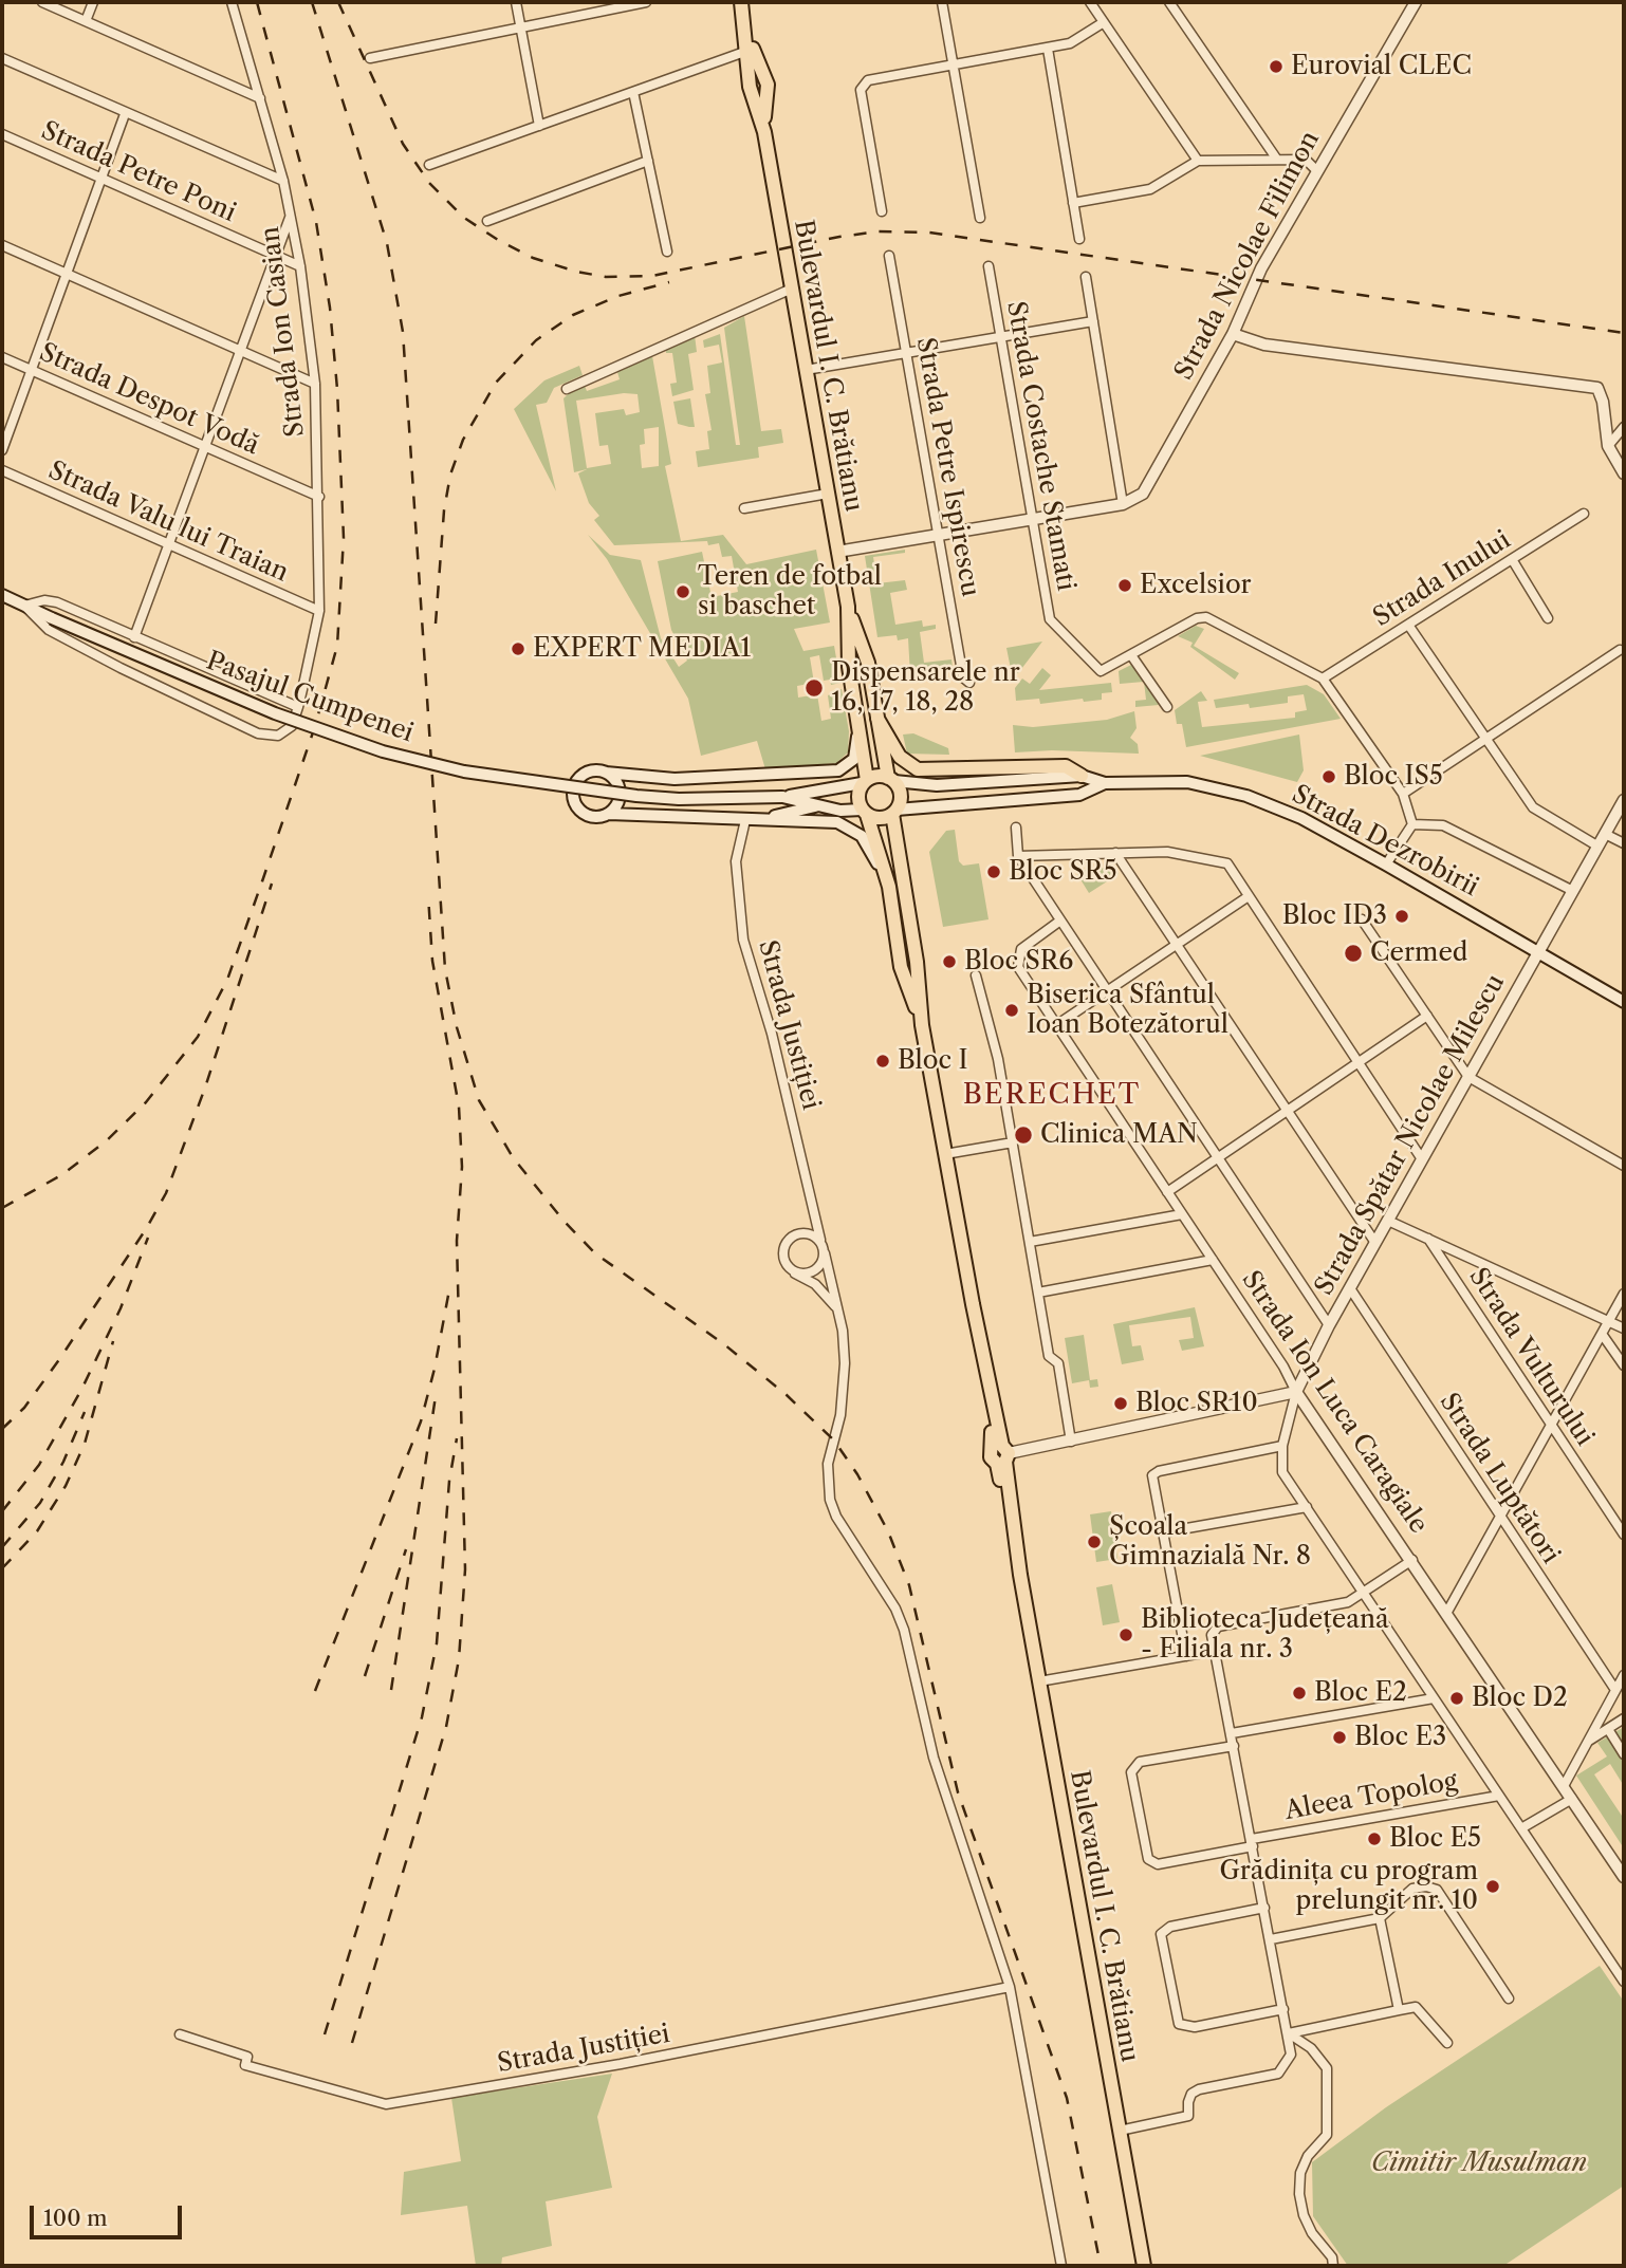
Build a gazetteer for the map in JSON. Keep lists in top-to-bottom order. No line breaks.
{"streets":{"main road":["Bulevardul I. C. Brătianu","Pasajul Cumpenei","Strada Dezrobirii"],"street":["Strada Petre Poni","Strada Nicolae Filimon","Strada Ion Casian","Strada Despot Vodă","Strada Costache Stamati","Strada Petre Ispirescu","Strada Valu lui Traian","Strada Inului","Strada Justiției","Strada Spătar Nicolae Milescu","Strada Vulturului","Strada Ion Luca Caragiale","Strada Luptători","Aleea Topolog"]},"crossings":[["Strada Petre Poni","Strada Ion Casian"],["Strada Ion Casian","Strada Despot Vodă"],["Strada Ion Casian","Strada Valu lui Traian"],["Bulevardul I. C. Brătianu","Strada Dezrobirii"],["Strada Dezrobirii","Strada Spătar Nicolae Milescu"],["Strada Spătar Nicolae Milescu","Strada Ion Luca Caragiale"],["Strada Spătar Nicolae Milescu","Strada Luptători"],["Strada Spătar Nicolae Milescu","Aleea Topolog"],["Strada Ion Luca Caragiale","Aleea Topolog"]],"districts":["BERECHET"],"parks":["Cimitir Musulman"],"places":["Eurovial CLEC","Excelsior","Teren de fotbal si baschet","EXPERT MEDIA1","Dispensarele nr 16, 17, 18, 28","Bloc IS5","Bloc SR5","Bloc ID3","Cermed","Bloc SR6","Biserica Sfântul Ioan Botezătorul","Bloc I","Clinica MAN","Bloc SR10","Școala Gimnazială Nr. 8","Biblioteca Județeană - Filiala nr. 3","Bloc E2","Bloc D2","Bloc E3","Bloc E5","Grădinița cu program prelungit nr. 10"],"scale_bar":"100 m"}
